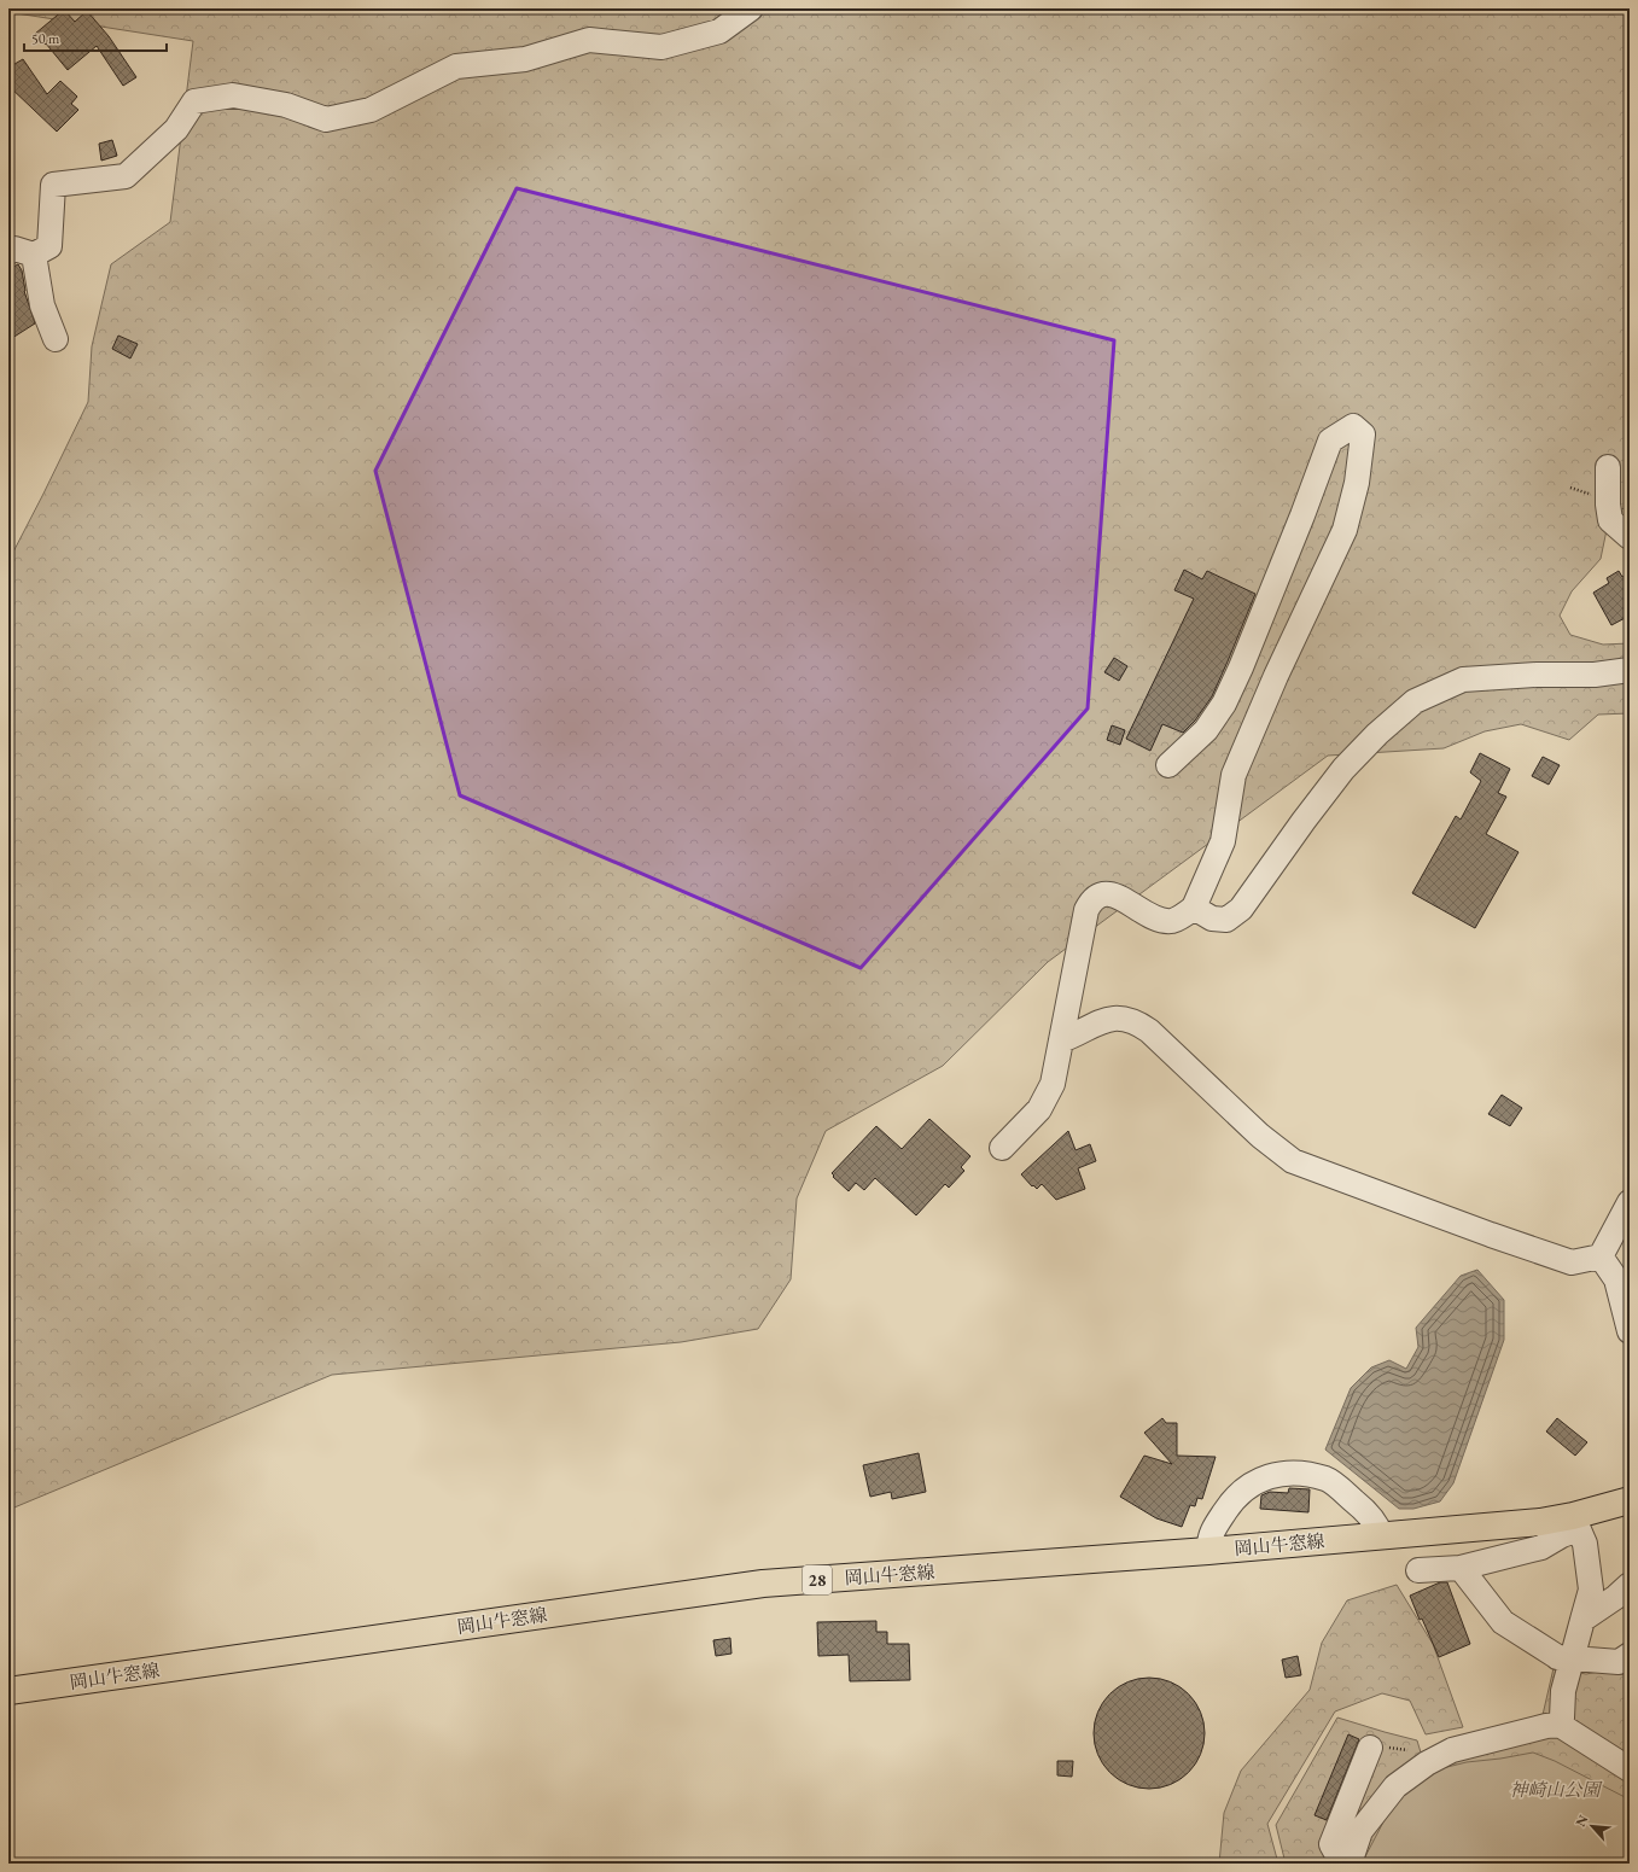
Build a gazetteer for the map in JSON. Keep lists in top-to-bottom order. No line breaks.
{"streets":{"main road":["岡山牛窓線","28"]},"parks":["神崎山公園"],"scale_bar":"50 m","north":"top left"}
